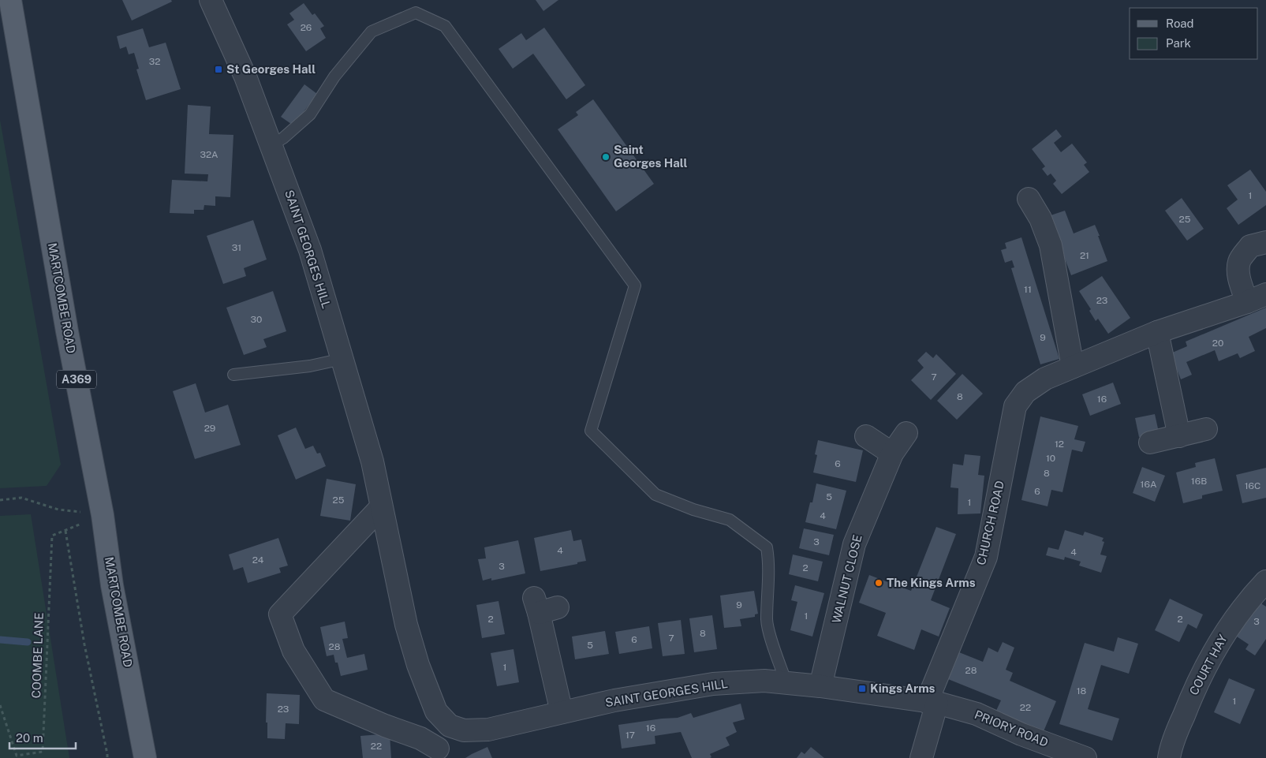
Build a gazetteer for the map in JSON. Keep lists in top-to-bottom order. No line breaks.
{"streets":{"main road":["MARTCOMBE ROAD","A369"],"street":["SAINT GEORGES HILL","CHURCH ROAD","WALNUT CLOSE","COURT HAY","PRIORY ROAD"],"path":["COOMBE LANE"]},"crossings":[["SAINT GEORGES HILL","CHURCH ROAD"],["SAINT GEORGES HILL","WALNUT CLOSE"],["SAINT GEORGES HILL","PRIORY ROAD"],["MARTCOMBE ROAD","COOMBE LANE"],["CHURCH ROAD","PRIORY ROAD"]],"places":{"transit":["St Georges Hall","Kings Arms"],"other":["Saint Georges Hall","The Kings Arms"]},"house_numbers":["26","32","32A","1","25","31","21","11","23","30","9","20","7","8","16","29","12","10","6","8","16B","16A","16C","6","5","25","1","4","3","4","4","24","3","2","9","1","2","2","3","8","7","6","5","28","1","28","18","1","22","23","16","17","22"],"legend":["Road","Park"],"scale_bar":"20 m"}
